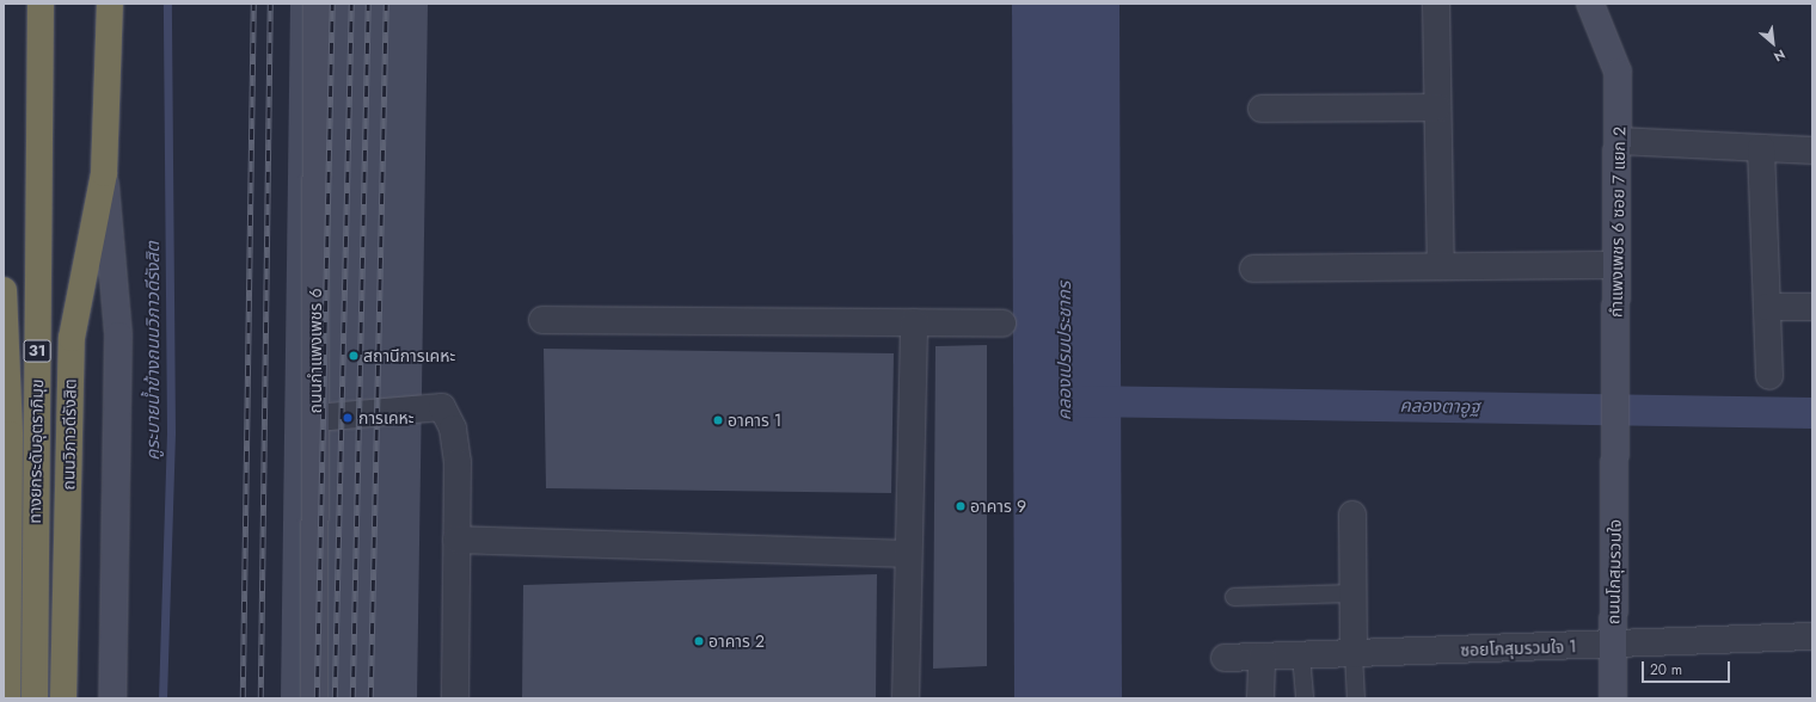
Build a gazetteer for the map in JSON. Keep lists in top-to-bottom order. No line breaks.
{"streets":{"highway":["31","ถนนวิภาวดีรังสิต","ทางยกระดับอุตราภิมุข"],"main road":["กำแพงเพชร 6 ซอย 7 แยก 2","ถนนกำแพงเพชร 6","ถนนโกสุมรวมใจ"],"street":["ซอยโกสุมรวมใจ 1"]},"crossings":[["กำแพงเพชร 6 ซอย 7 แยก 2","ถนนโกสุมรวมใจ"],["ถนนโกสุมรวมใจ","ซอยโกสุมรวมใจ 1"]],"water":["คูระบายน้ำข้างถนนวิภาวดีรังสิต","คลองเปรมประชากร","คลองตาอูฐ"],"places":["สถานีการเคหะ","การเคหะ","อาคาร 1","อาคาร 9","อาคาร 2"],"scale_bar":"20 m","north":"bottom right"}
